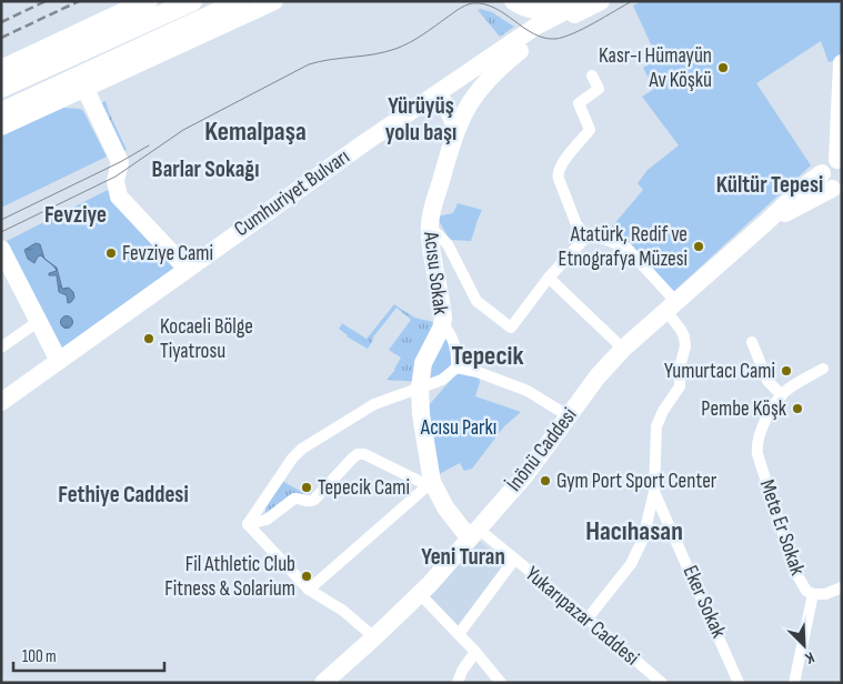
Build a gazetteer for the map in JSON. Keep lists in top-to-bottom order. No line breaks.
{"streets":{"main road":["Cumhuriyet Bulvarı","Acısu Sokak","İnönü Caddesi"],"street":["Mete Er Sokak","Eker Sokak","Yukarıpazar Caddesi"]},"crossings":[["Acısu Sokak","İnönü Caddesi"],["Acısu Sokak","Yukarıpazar Caddesi"],["İnönü Caddesi","Yukarıpazar Caddesi"]],"districts":["Yürüyüş yolu başı","Kemalpaşa","Barlar Sokağı","Kültür Tepesi","Fevziye","Tepecik","Fethiye Caddesi","Hacıhasan","Yeni Turan"],"parks":["Acısu Parkı"],"places":["Kasr-ı Hümayün Av Köşkü","Atatürk, Redif ve Etnografya Müzesi","Fevziye Cami","Kocaeli Bölge Tiyatrosu","Yumurtacı Cami","Pembe Köşk","Gym Port Sport Center","Tepecik Cami","Fil Athletic Club Fitness & Solarium"],"scale_bar":"100 m","north":"bottom right"}
